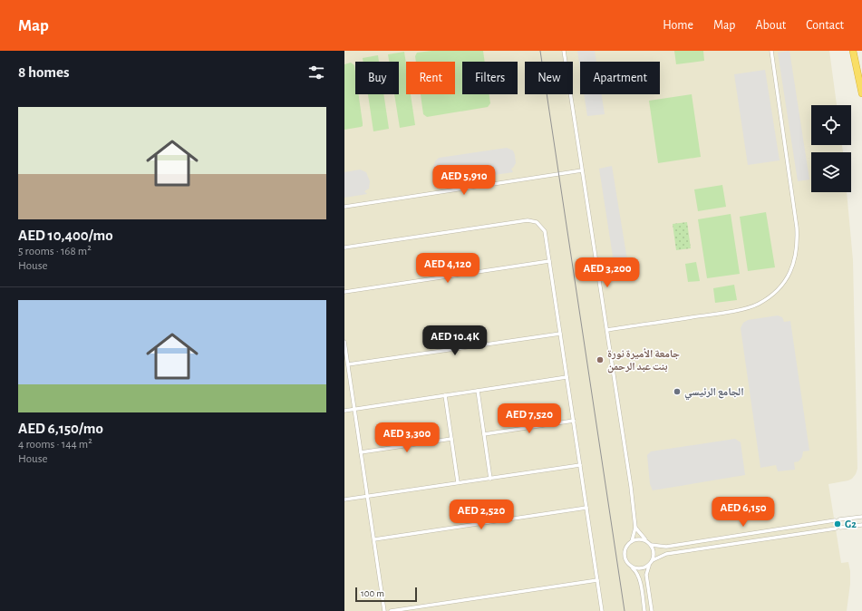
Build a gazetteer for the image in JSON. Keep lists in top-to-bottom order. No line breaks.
{"places":["جامعة الأميرة نورة بنت عبد الرحمن","الجامع الرئيسي","G2"],"scale_bar":"100 m","page":{"header":"Map","nav":["Home","Map","About","Contact"],"heading":"8 homes","chip":["Buy","Rent","Filters","New","Apartment"],"list":[{"name":"AED 10,400/mo","note":"5 rooms · 168 m² · House"},{"name":"AED 6,150/mo","note":"4 rooms · 144 m² · House"}],"price":["AED 5,910","AED 4,120","AED 3,200","AED 10.4K","AED 7,520","AED 3,300","AED 6,150","AED 2,520"],"scale":"100 m"}}
